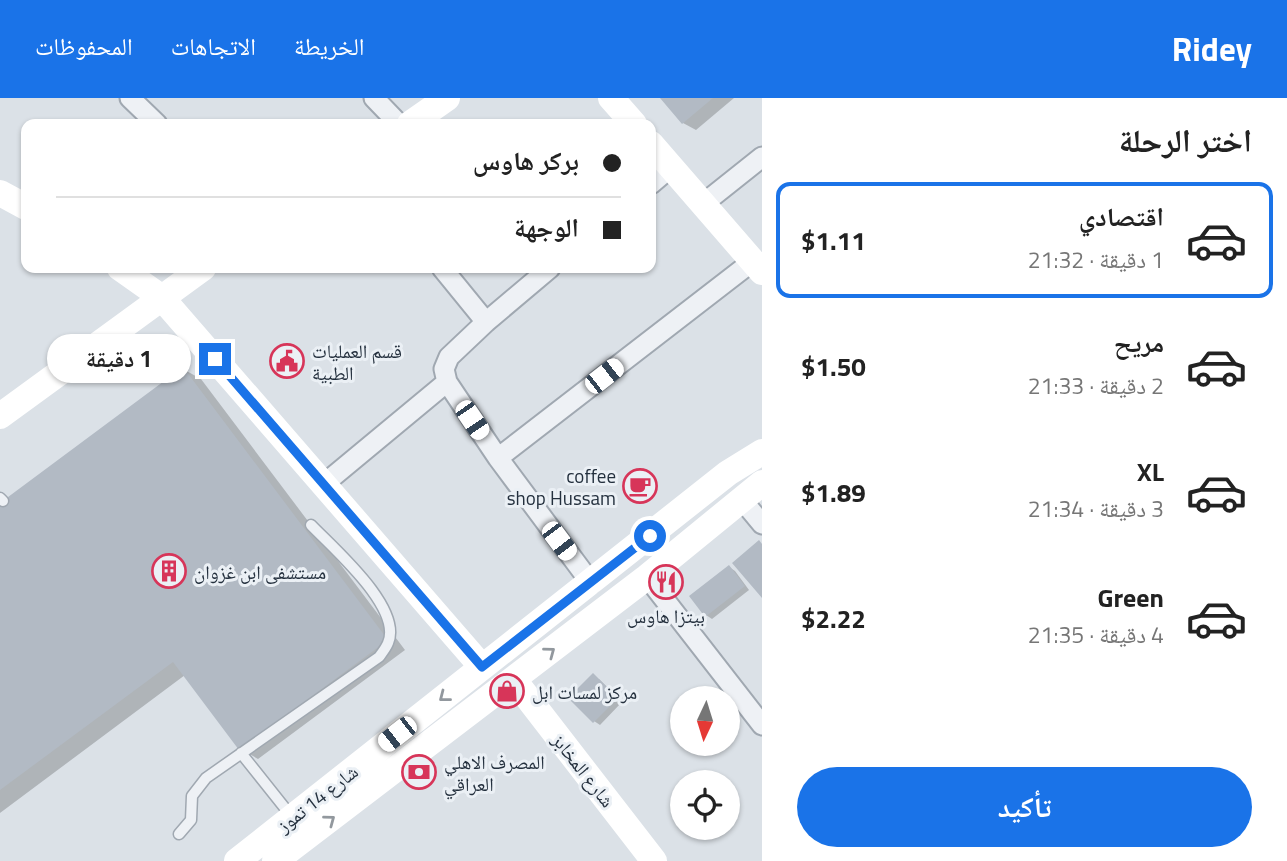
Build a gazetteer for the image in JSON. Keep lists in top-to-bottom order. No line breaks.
{"streets":{"main road":["شارع المخابز","شارع 14 تموز"]},"crossings":[["شارع المخابز","شارع 14 تموز"]],"places":{"public building":["قسم العمليات الطبية"],"cafe":["coffee shop Hussam"],"building":["مستشفى ابن غزوان"],"restaurant":["بيتزا هاوس"],"shop":["مركز لمسات ابل"],"bank":["المصرف الاهلي العراقي"]},"north":"bottom","page":{"header":"Ridey","nav":["الخريطة","الاتجاهات","المحفوظات"],"heading":"اختر الرحلة","banner":["بركر هاوس","الوجهة"],"list":[{"name":"اقتصادي","note":"1 دقيقة · 21:32","value":"$1.11"},{"name":"مريح","note":"2 دقيقة · 21:33","value":"$1.50"},{"name":"XL","note":"3 دقيقة · 21:34","value":"$1.89"},{"name":"Green","note":"4 دقيقة · 21:35","value":"$2.22"}],"bubble":"1 دقيقة","buttons":"تأكيد"}}
